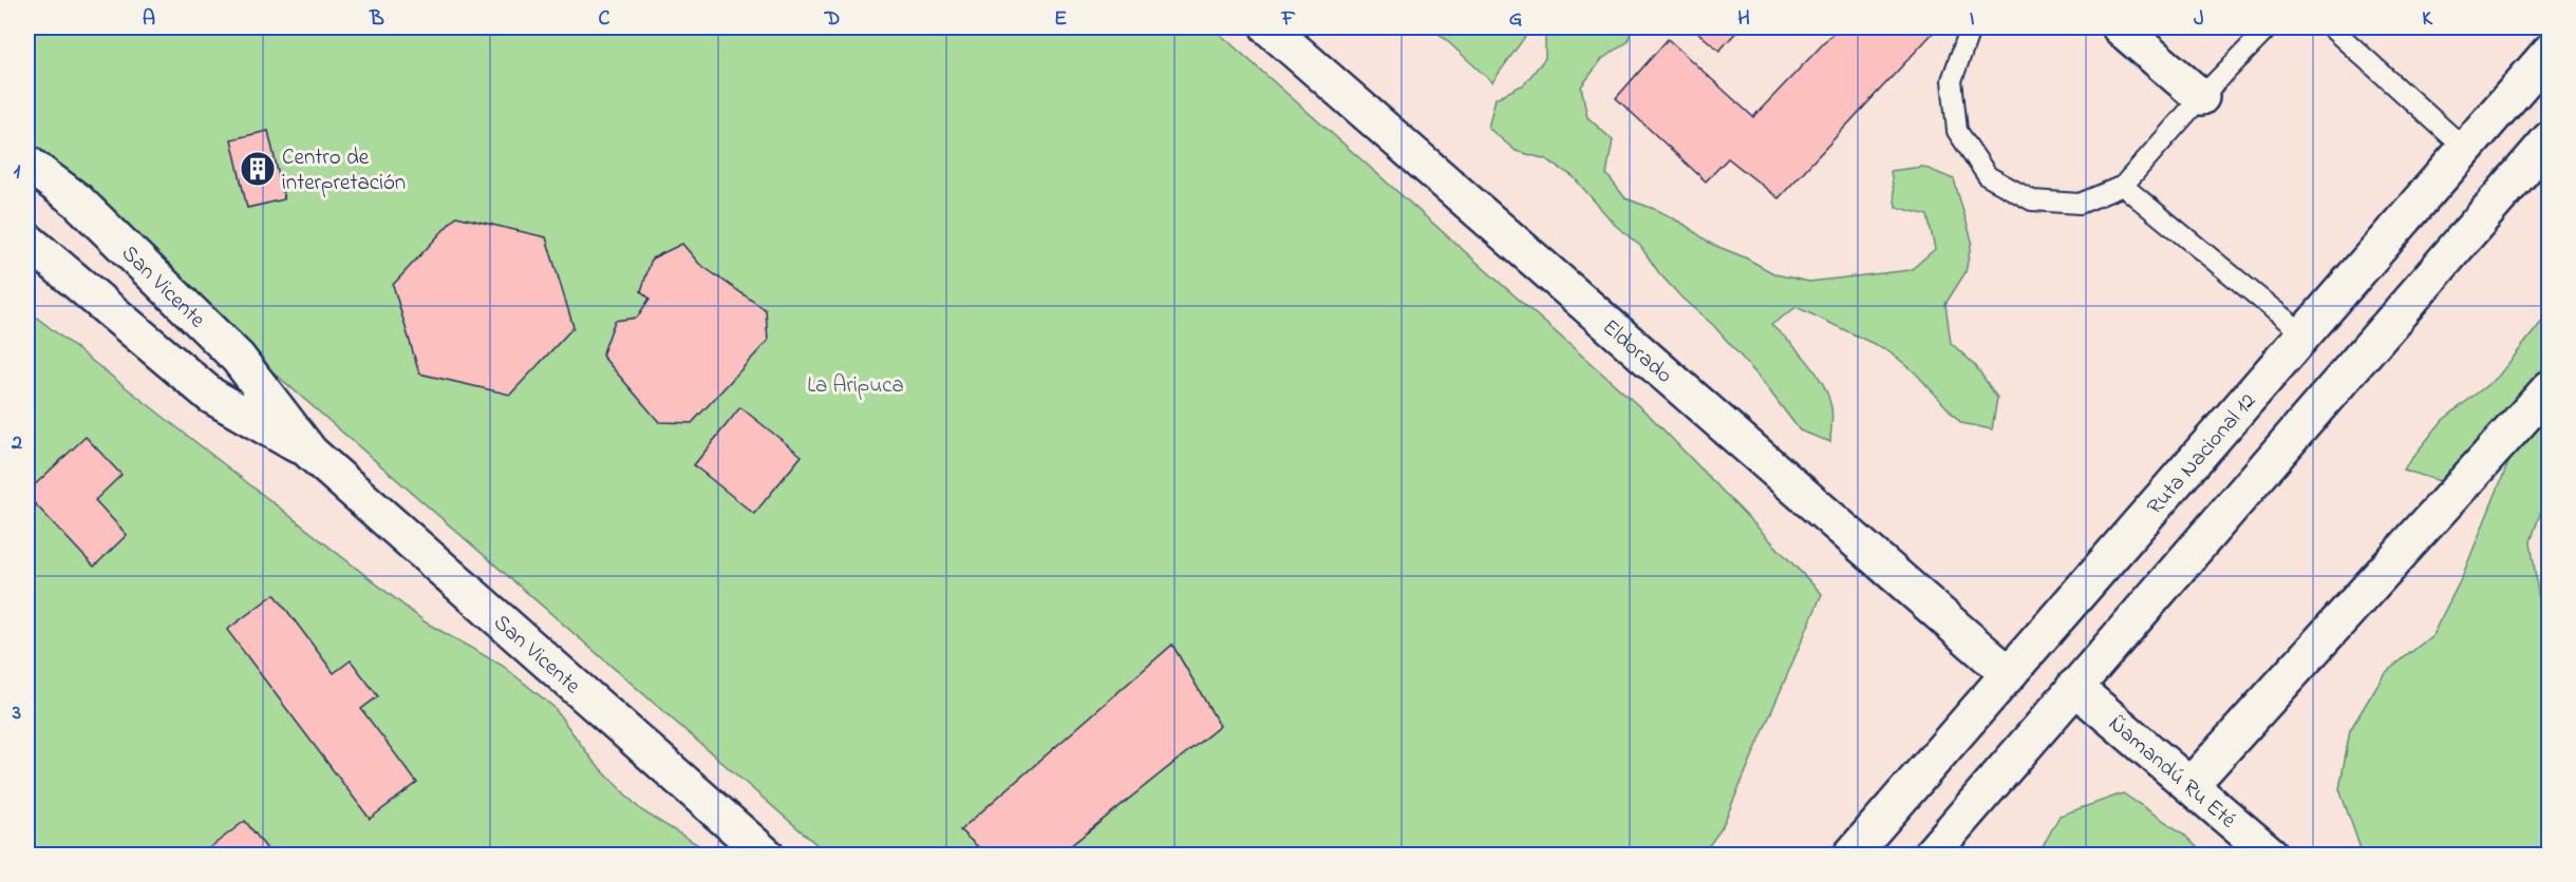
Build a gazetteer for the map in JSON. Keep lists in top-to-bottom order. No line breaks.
{"streets":{"main road":["San Vicente","Eldorado","Ruta Nacional 12","Ñamandú Ru Eté"]},"crossings":[["Eldorado","Ruta Nacional 12"]],"parks":["La Aripuca"],"places":{"building":["Centro de interpretación"]},"grid":{"columns":["A","B","C","D","E","F","G","H","I","J","K"],"rows":["1","2","3"]}}
